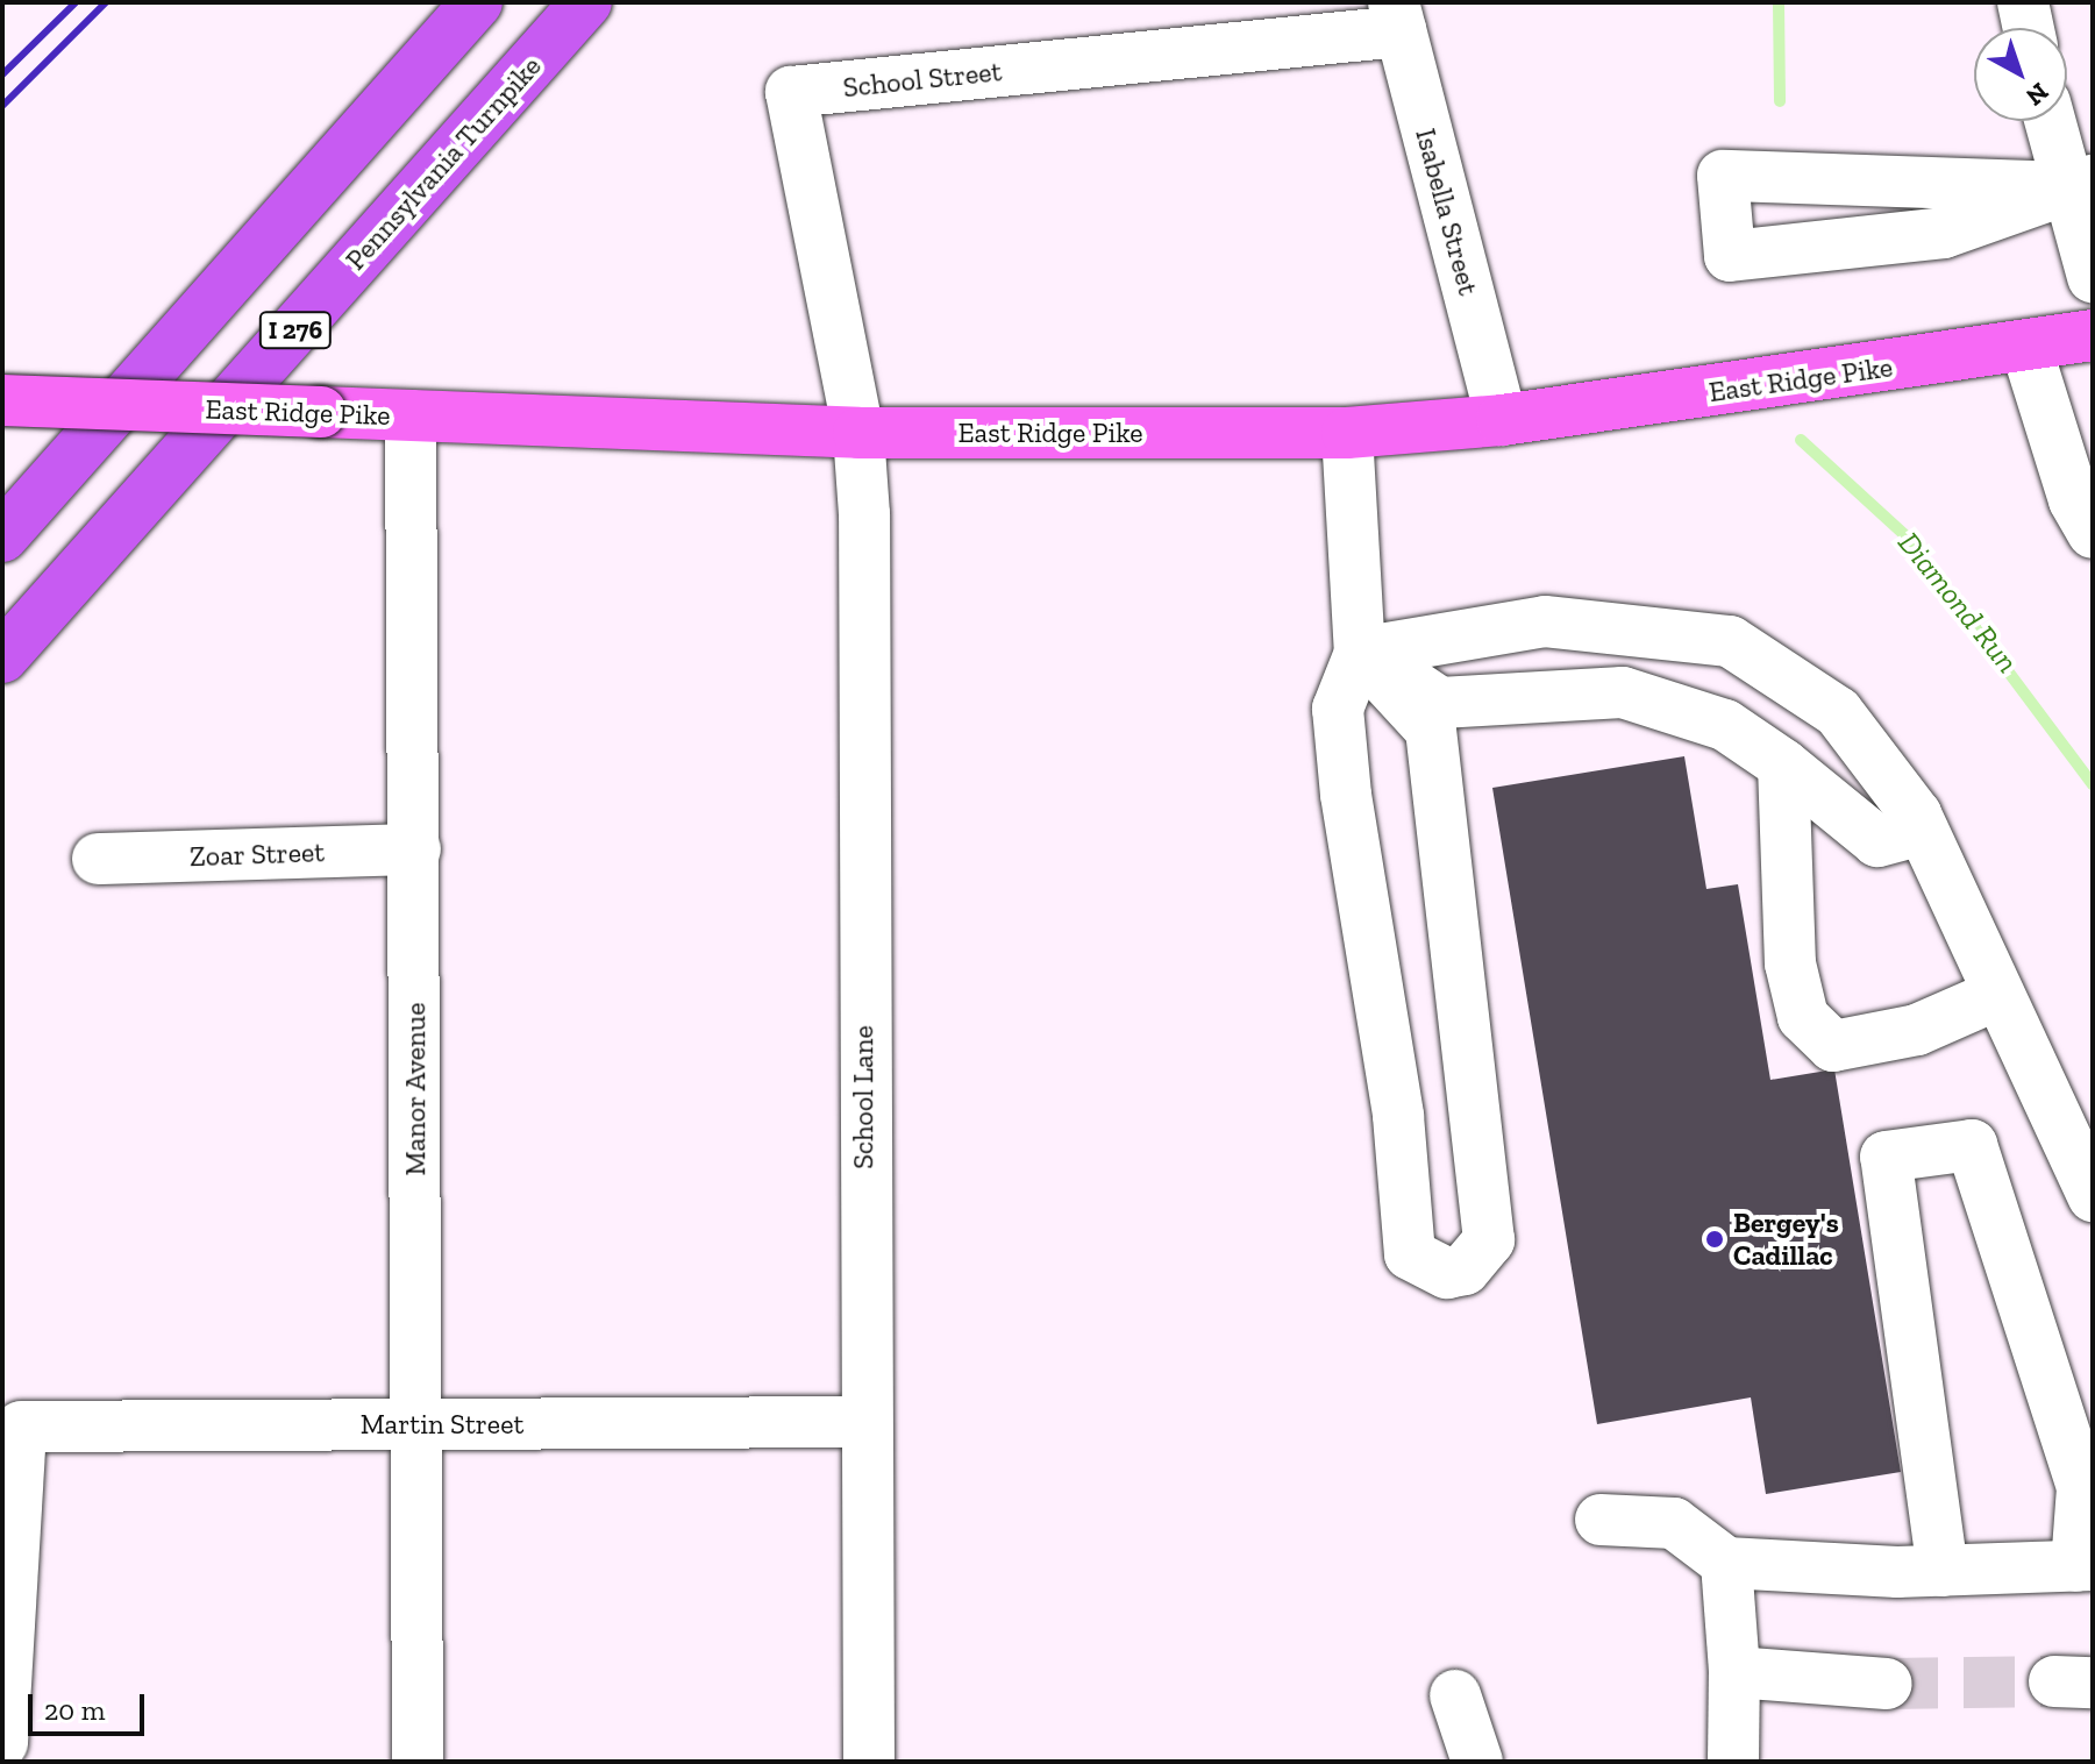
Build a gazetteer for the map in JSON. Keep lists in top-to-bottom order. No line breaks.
{"streets":{"highway":["Pennsylvania Turnpike","I 276"],"main road":["East Ridge Pike"],"street":["School Street","Isabella Street","Zoar Street","Manor Avenue","School Lane","Martin Street"]},"crossings":[["School Street","Isabella Street"],["School Street","East Ridge Pike"],["School Street","School Lane"],["Isabella Street","East Ridge Pike"],["East Ridge Pike","Manor Avenue"],["East Ridge Pike","School Lane"],["Zoar Street","Manor Avenue"],["Manor Avenue","Martin Street"],["School Lane","Martin Street"]],"water":["Diamond Run"],"places":["Bergey's Cadillac"],"scale_bar":"20 m","north":"bottom right"}
